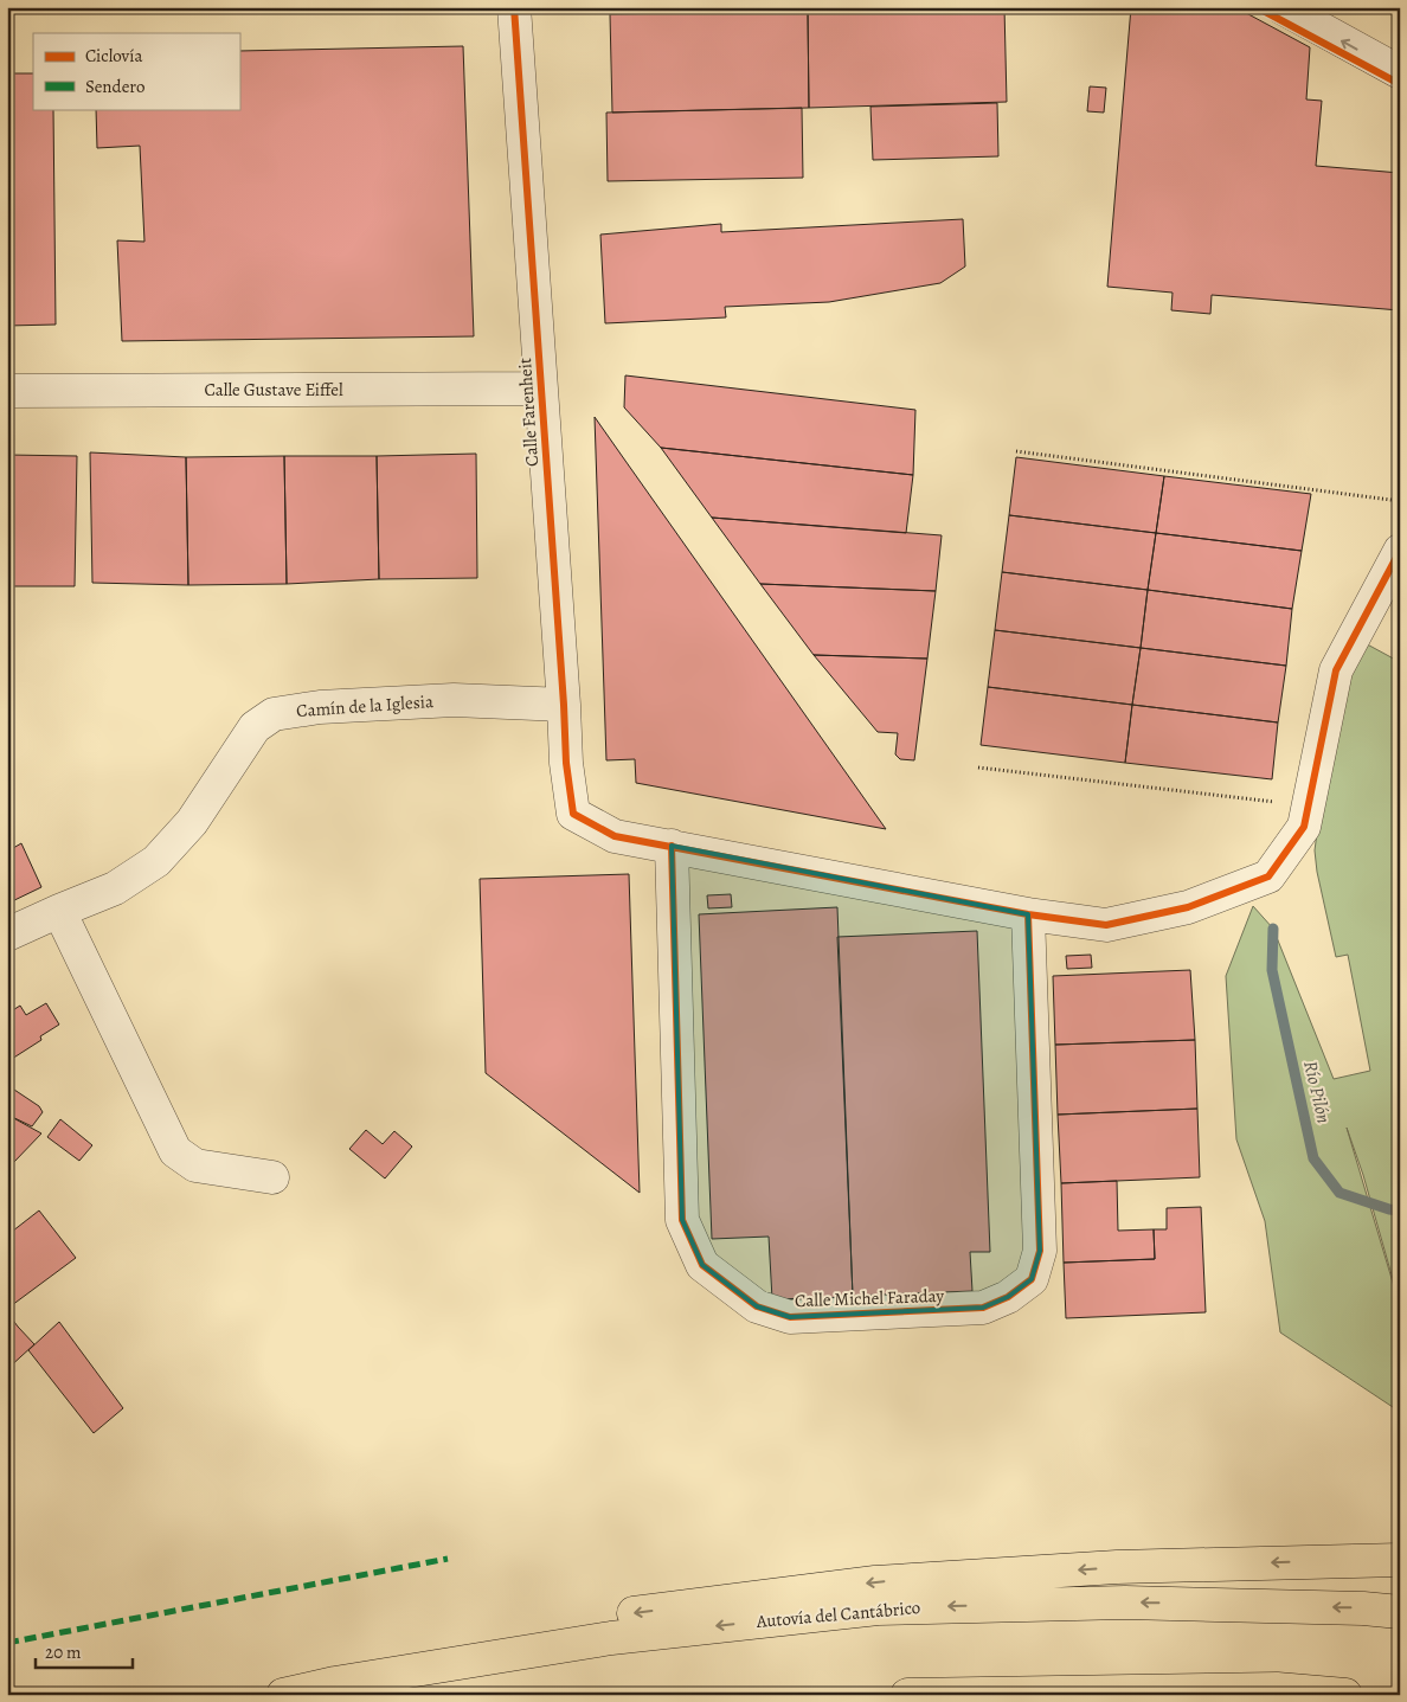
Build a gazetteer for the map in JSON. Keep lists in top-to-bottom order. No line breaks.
{"streets":{"highway":["Autovía del Cantábrico"],"street":["Calle Gustave Eiffel","Calle Farenheit","Camín de la Iglesia","Calle Michel Faraday"]},"crossings":[["Calle Gustave Eiffel","Calle Farenheit"],["Calle Farenheit","Camín de la Iglesia"],["Calle Farenheit","Calle Michel Faraday"]],"water":["Río Pilón"],"legend":["Ciclovía","Sendero"],"scale_bar":"20 m"}
